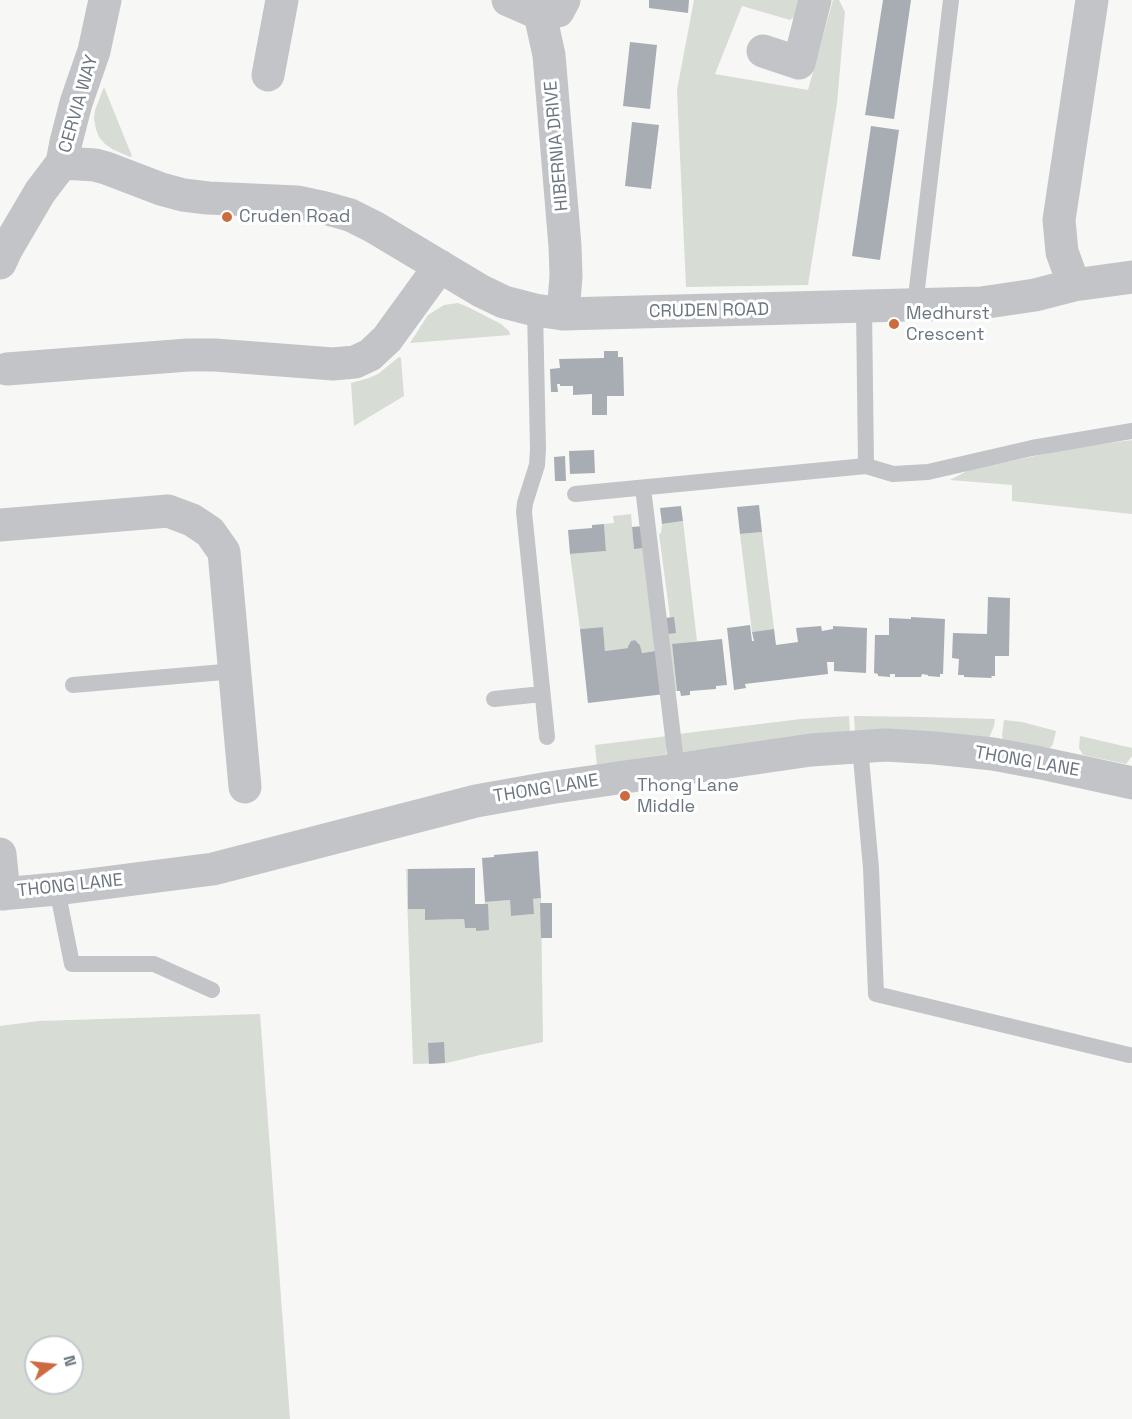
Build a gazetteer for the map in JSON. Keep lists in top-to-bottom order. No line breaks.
{"streets":{"street":["CERVIA WAY","HIBERNIA DRIVE","CRUDEN ROAD","THONG LANE"]},"crossings":[["CERVIA WAY","CRUDEN ROAD"],["HIBERNIA DRIVE","CRUDEN ROAD"]],"places":["Cruden Road","Medhurst Crescent","Thong Lane Middle"],"north":"right"}
